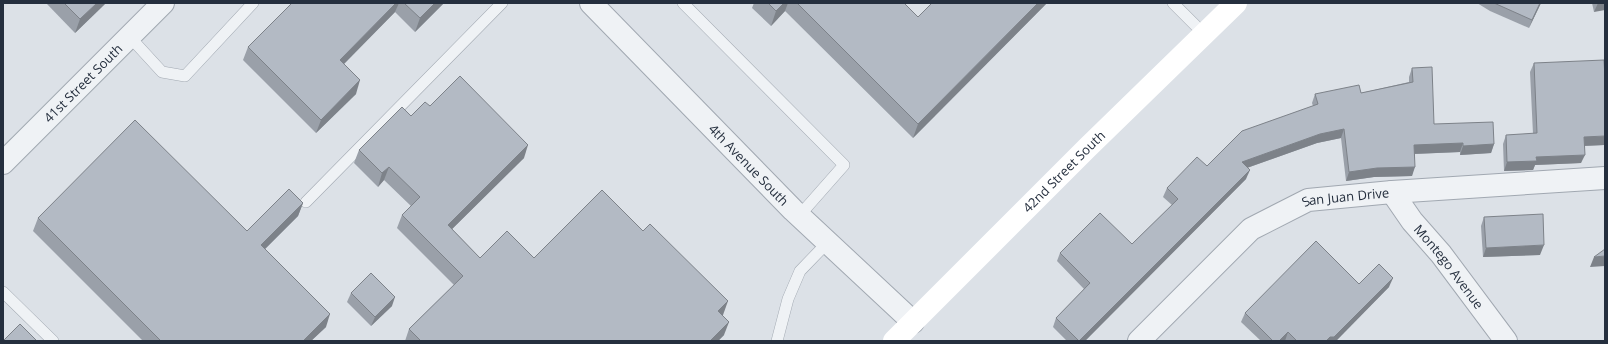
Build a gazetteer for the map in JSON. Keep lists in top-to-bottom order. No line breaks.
{"streets":{"main road":["42nd Street South"],"street":["41st Street South","4th Avenue South","San Juan Drive","Montego Avenue"]},"crossings":[["4th Avenue South","42nd Street South"],["San Juan Drive","Montego Avenue"]]}
